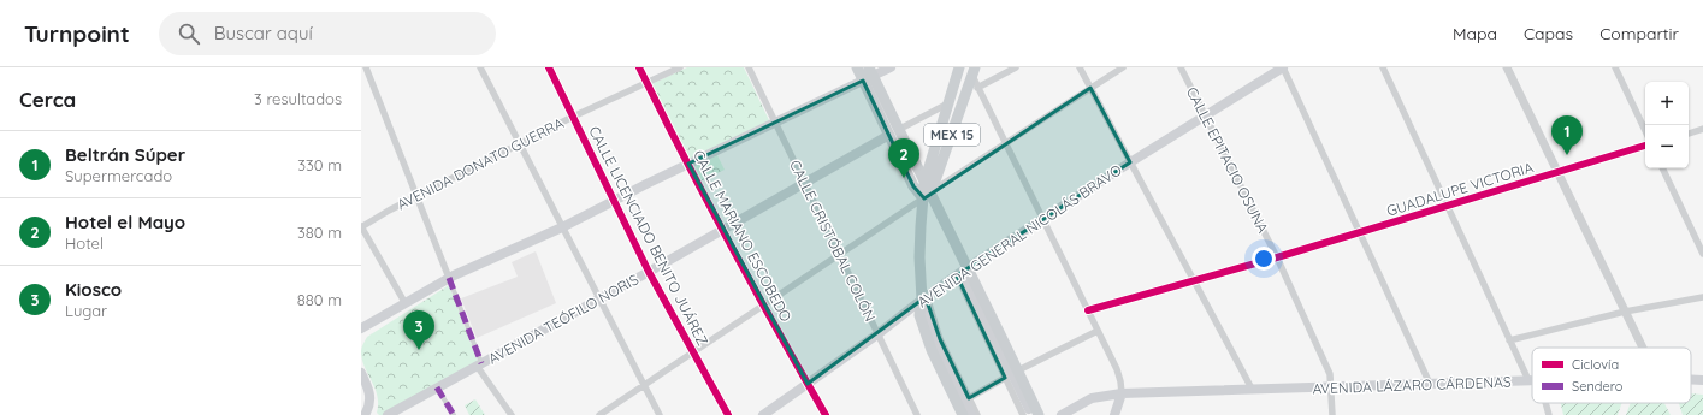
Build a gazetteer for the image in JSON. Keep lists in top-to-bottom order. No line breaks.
{"streets":{"main road":["MEX 15","AVENIDA GENERAL NICOLÁS BRAVO","AVENIDA TEÓFILO NORIS","AVENIDA LÁZARO CÁRDENAS"],"street":["CALLE EPITACIO OSUNA","AVENIDA DONATO GUERRA","GUADALUPE VICTORIA","CALLE LICENCIADO BENITO JUÁREZ","CALLE MARIANO ESCOBEDO","CALLE CRISTÓBAL COLÓN"]},"crossings":[["MEX 15","AVENIDA GENERAL NICOLÁS BRAVO"],["CALLE EPITACIO OSUNA","GUADALUPE VICTORIA"],["CALLE EPITACIO OSUNA","AVENIDA GENERAL NICOLÁS BRAVO"],["CALLE EPITACIO OSUNA","AVENIDA LÁZARO CÁRDENAS"],["AVENIDA DONATO GUERRA","CALLE LICENCIADO BENITO JUÁREZ"],["AVENIDA DONATO GUERRA","CALLE MARIANO ESCOBEDO"],["CALLE LICENCIADO BENITO JUÁREZ","AVENIDA TEÓFILO NORIS"],["CALLE MARIANO ESCOBEDO","AVENIDA GENERAL NICOLÁS BRAVO"],["CALLE MARIANO ESCOBEDO","AVENIDA TEÓFILO NORIS"],["AVENIDA GENERAL NICOLÁS BRAVO","CALLE CRISTÓBAL COLÓN"],["CALLE CRISTÓBAL COLÓN","AVENIDA TEÓFILO NORIS"]],"legend":["Ciclovía","Sendero"],"page":{"header":"Turnpoint","search":"Buscar aquí","nav":["Mapa","Capas","Compartir"],"heading":["Cerca","3 resultados"],"map_buttons":["+","−"],"pins":["1","2","3"],"list":[{"mark":"1","name":"Beltrán Súper","note":"Supermercado","value":"330 m"},{"mark":"2","name":"Hotel el Mayo","note":"Hotel","value":"380 m"},{"mark":"3","name":"Kiosco","note":"Lugar","value":"880 m"}]}}
